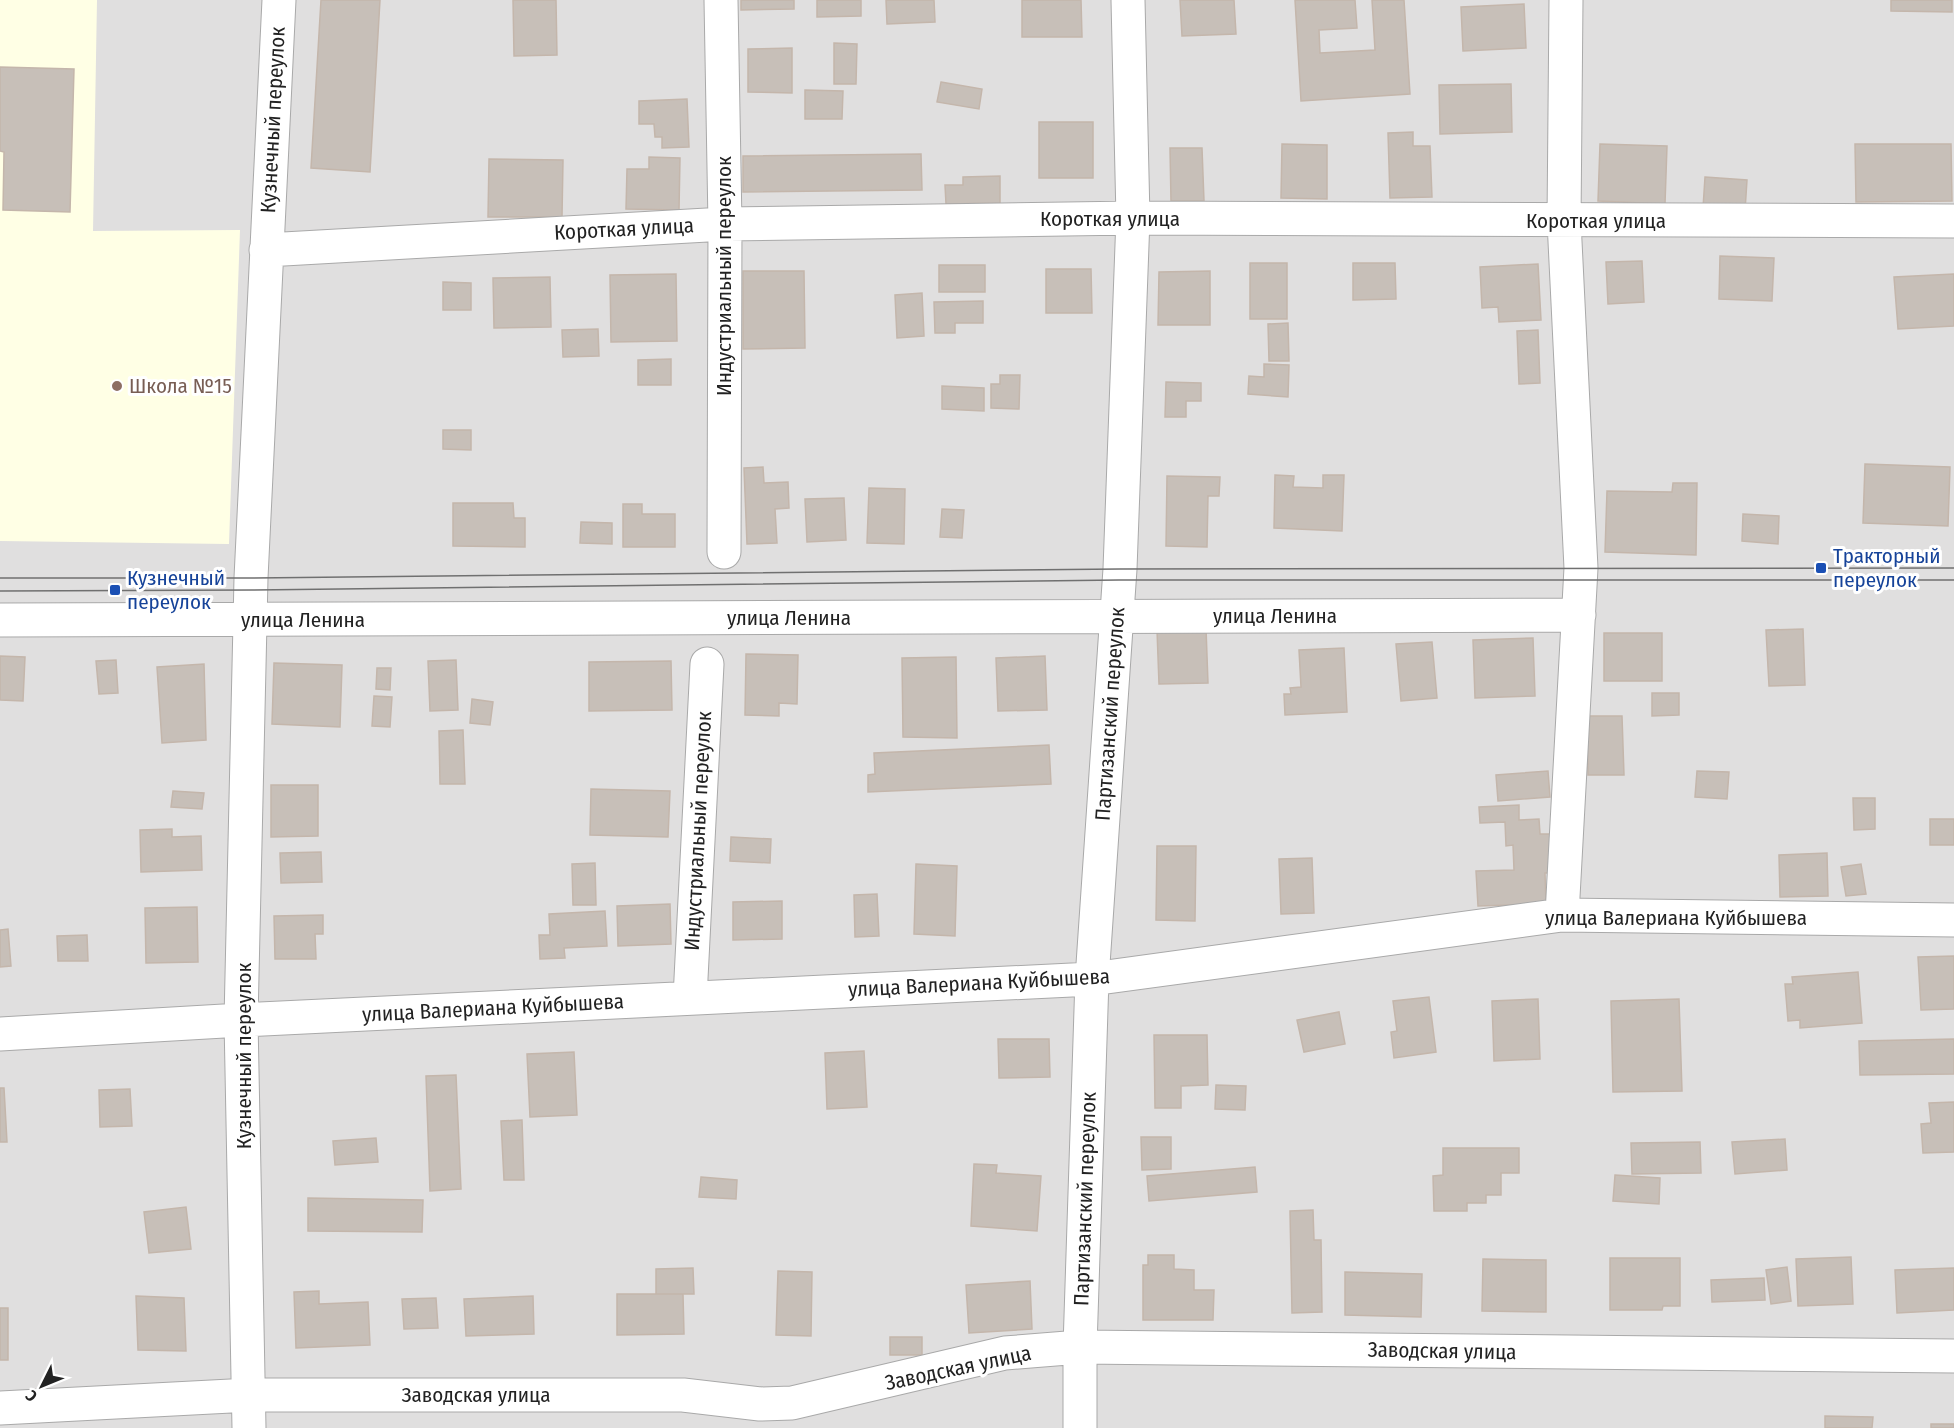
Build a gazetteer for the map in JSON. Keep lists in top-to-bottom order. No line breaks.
{"streets":{"street":["Кузнечный переулок","Короткая улица","Индустриальный переулок","улица Ленина","Партизанский переулок","улица Валериана Куйбышева","Заводская улица"]},"crossings":[["Кузнечный переулок","Короткая улица"],["Кузнечный переулок","улица Ленина"],["Кузнечный переулок","улица Валериана Куйбышева"],["Кузнечный переулок","Заводская улица"],["Короткая улица","Индустриальный переулок"],["Короткая улица","Партизанский переулок"],["Индустриальный переулок","улица Валериана Куйбышева"],["улица Ленина","Партизанский переулок"],["Партизанский переулок","улица Валериана Куйбышева"],["Партизанский переулок","Заводская улица"]],"places":{"other":["Школа №15"],"transit":["Тракторный переулок","Кузнечный переулок"]},"north":"bottom left"}
